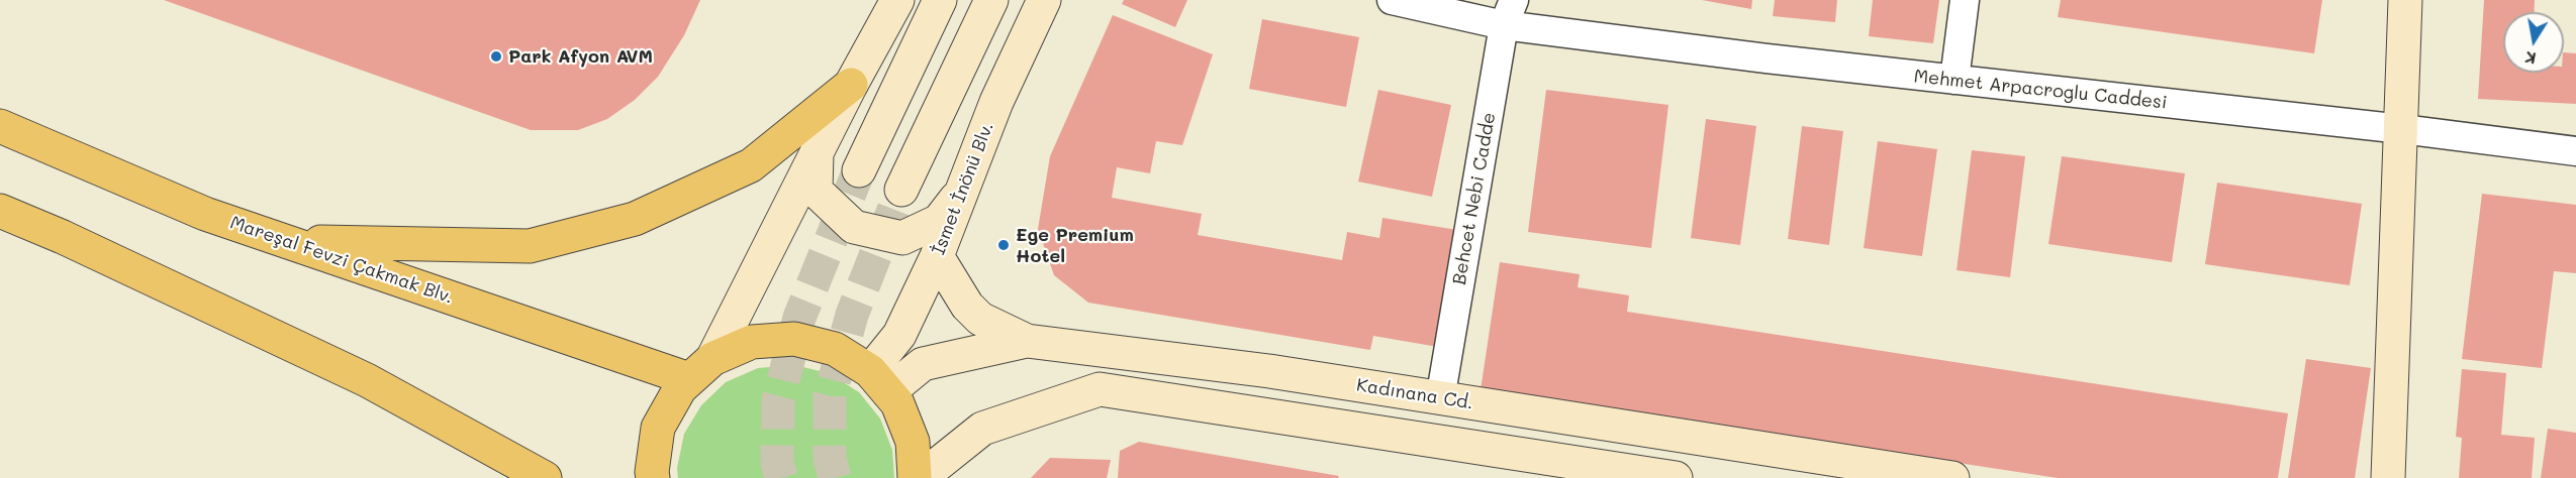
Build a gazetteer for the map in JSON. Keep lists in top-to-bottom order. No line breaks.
{"streets":{"main road":["Mareşal Fevzi Çakmak Blv."],"street":["Mehmet Arpacroglu Caddesi","İsmet İnönü Blv.","Behcet Nebi Cadde","Kadınana Cd."]},"crossings":[["Mehmet Arpacroglu Caddesi","Behcet Nebi Cadde"],["İsmet İnönü Blv.","Kadınana Cd."],["Behcet Nebi Cadde","Kadınana Cd."]],"places":["Park Afyon AVM","Ege Premium Hotel"],"north":"bottom"}
